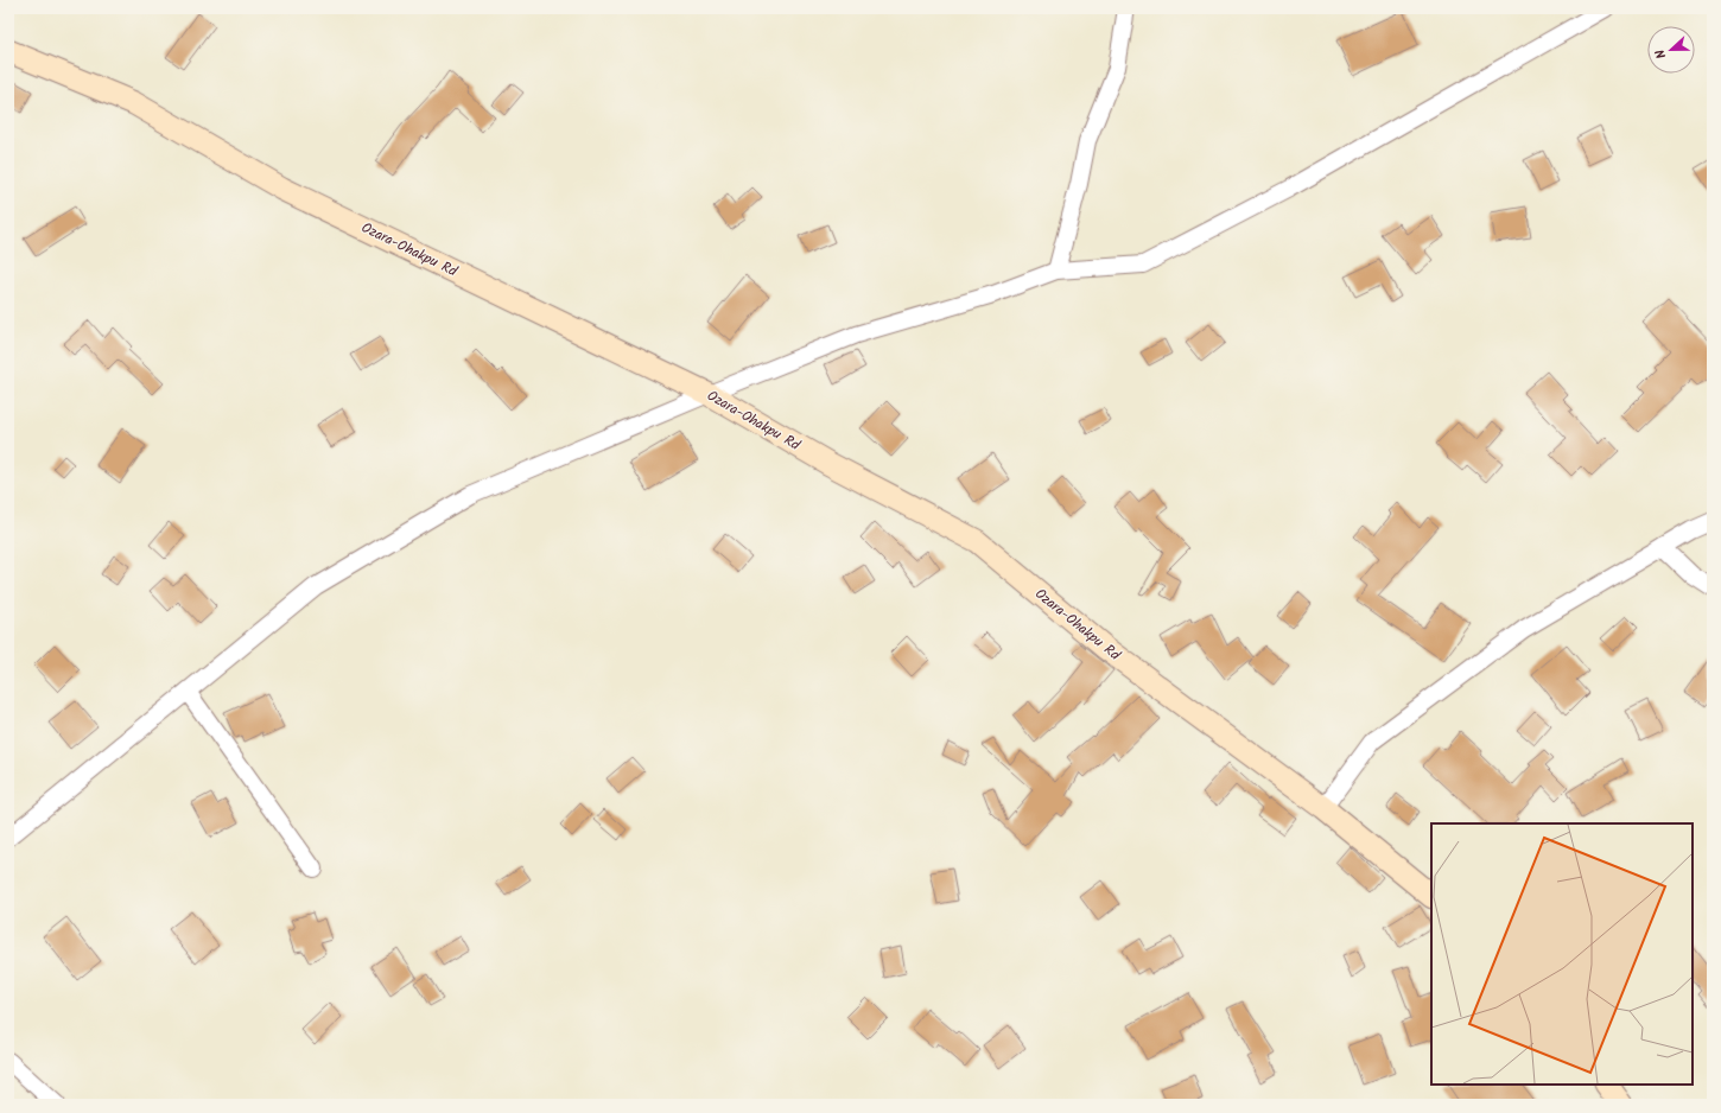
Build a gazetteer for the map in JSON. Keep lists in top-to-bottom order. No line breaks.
{"streets":{"main road":["Ozara-Ohakpu Rd"]},"north":"left"}
